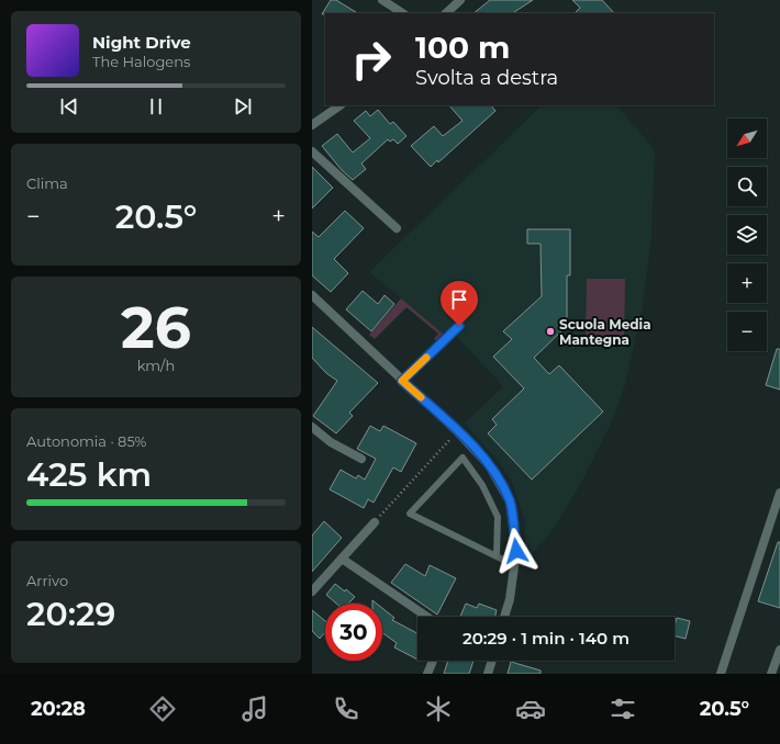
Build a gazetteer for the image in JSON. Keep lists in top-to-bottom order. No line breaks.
{"places":["Scuola Media Mantegna"],"north":"bottom left","page":{"turn":["100 m","Svolta a destra"],"song":["Night Drive","The Halogens"],"map_buttons":["+","−"],"tile":["Clima",["26","km/h"],["Autonomia · 85%","425 km"],["Arrivo","20:29"]],"heat":["−","20.5°","+"],"limit":"30","trip":"20:29 · 1 min · 140 m","tabs":["20:28","20.5°"]}}
